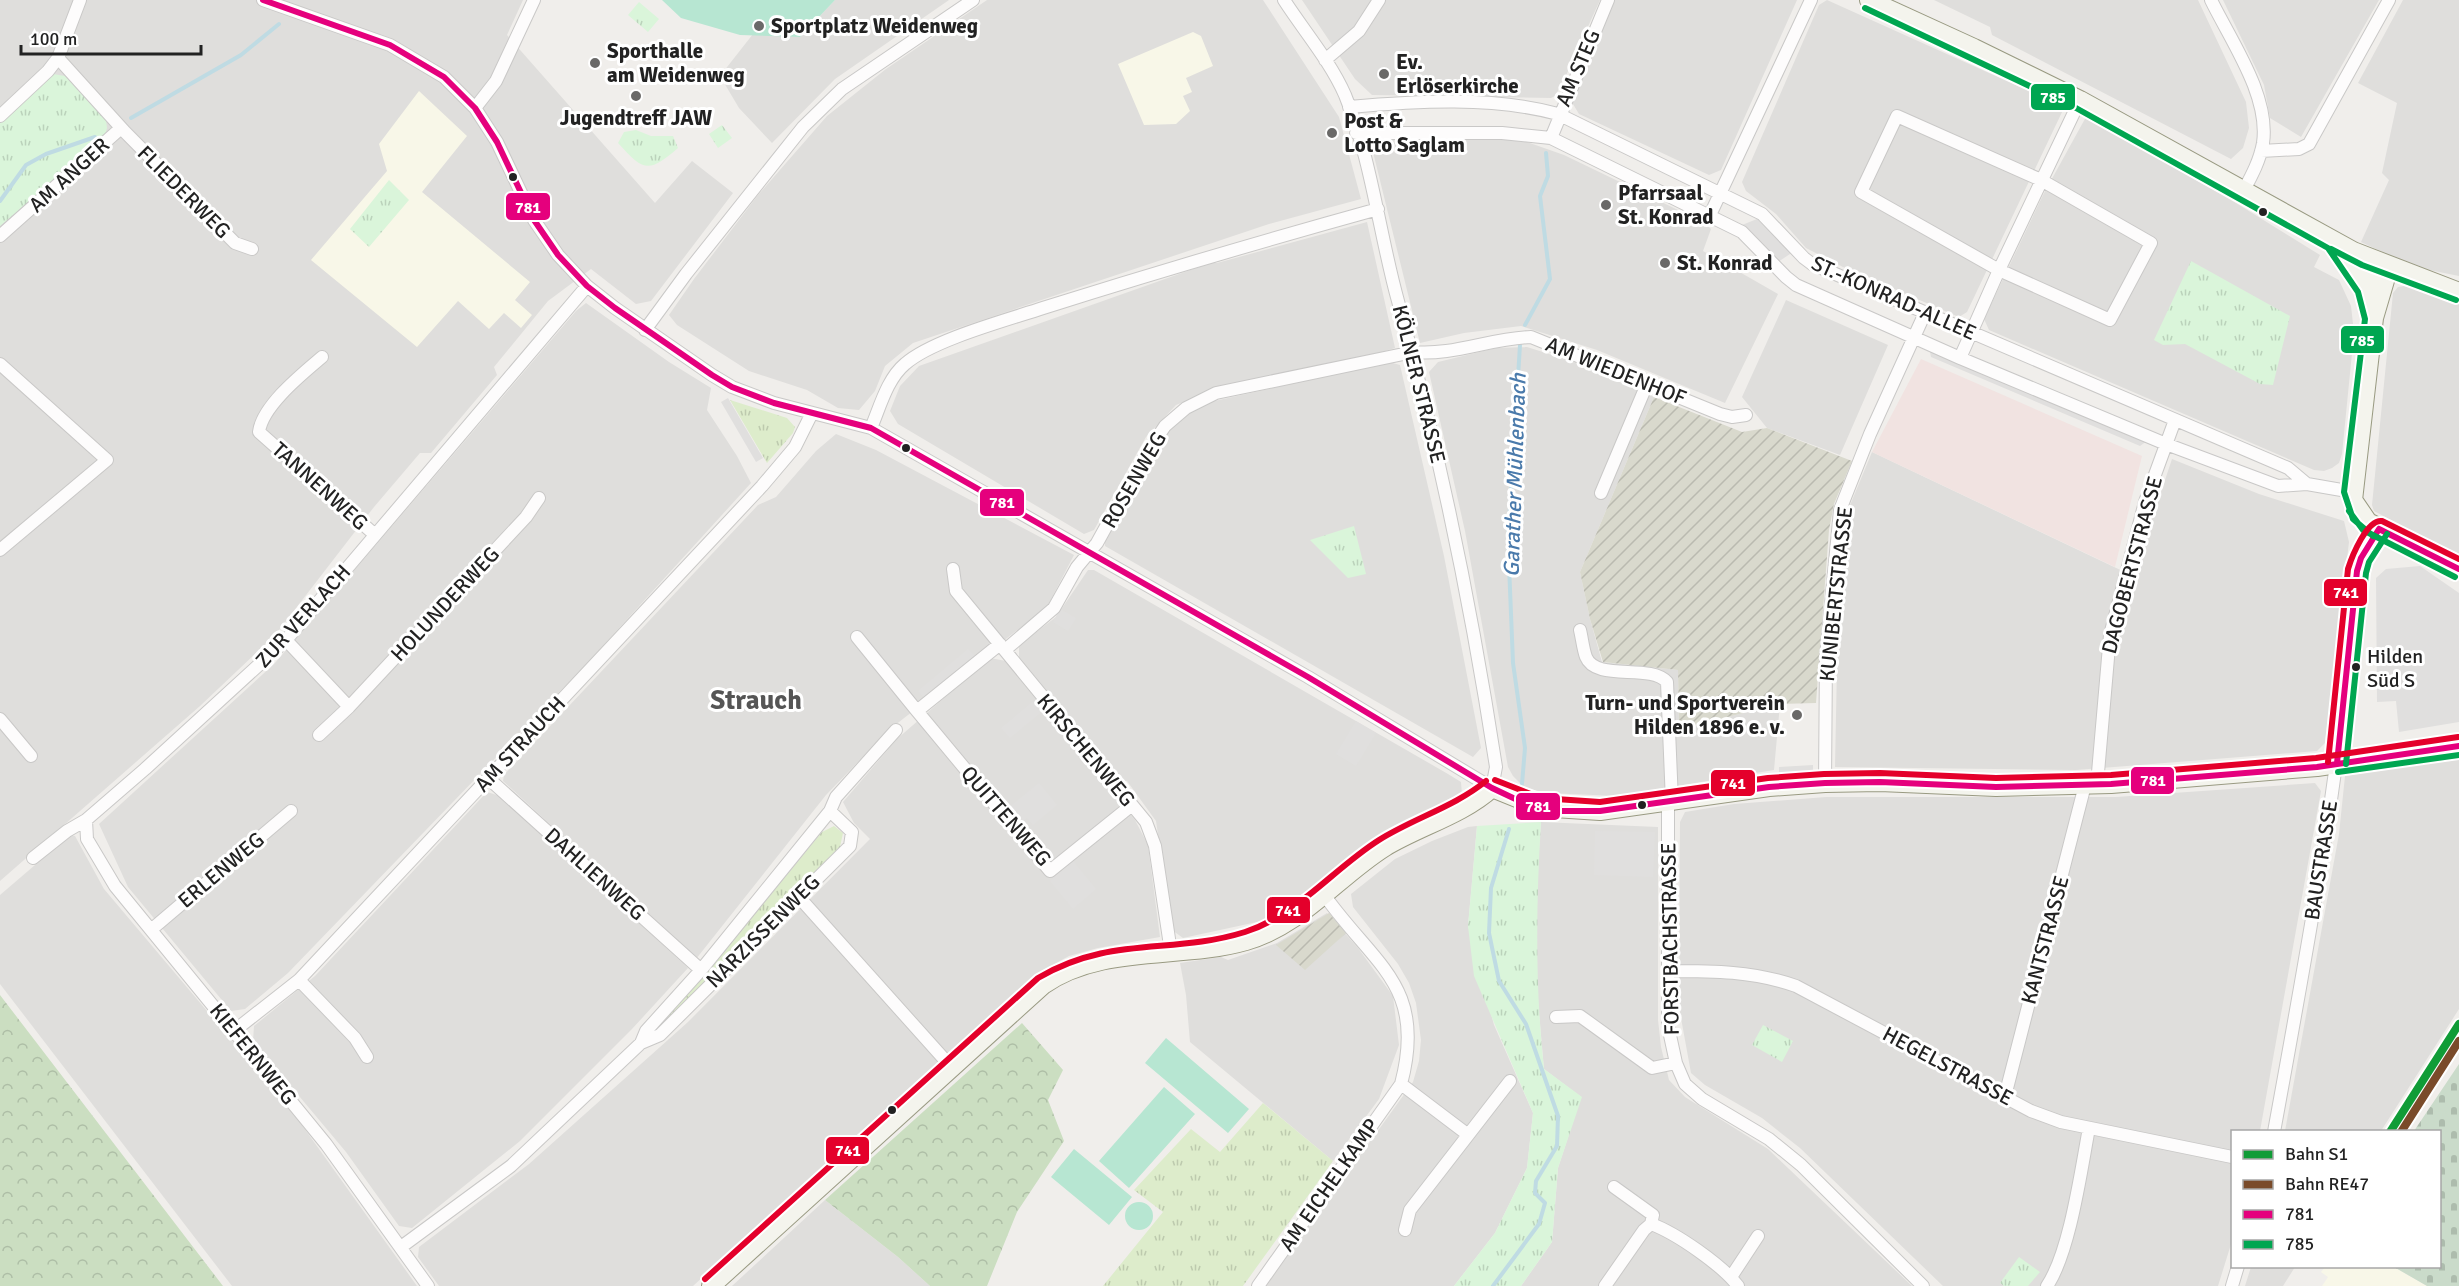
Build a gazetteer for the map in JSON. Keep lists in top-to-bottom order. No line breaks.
{"streets":{"street":["AM STEG","AM ANGER","FLIEDERWEG","ST.-KONRAD-ALLEE","AM WIEDENHOF","KÖLNER STRASSE","ROSENWEG","TANNENWEG","DAGOBERTSTRASSE","KUNIBERTSTRASSE","HOLUNDERWEG","ZUR VERLACH","AM STRAUCH","KIRSCHENWEG","QUITTENWEG","BAUSTRASSE","ERLENWEG","DAHLIENWEG","NARZISSENWEG","FORSTBACHSTRASSE","KANTSTRASSE","KIEFERNWEG","HEGELSTRASSE","AM EICHELKAMP"]},"crossings":[["AM STEG","ST.-KONRAD-ALLEE"],["AM ANGER","FLIEDERWEG"],["ST.-KONRAD-ALLEE","KÖLNER STRASSE"],["ST.-KONRAD-ALLEE","DAGOBERTSTRASSE"],["ST.-KONRAD-ALLEE","KUNIBERTSTRASSE"],["AM WIEDENHOF","KÖLNER STRASSE"],["AM WIEDENHOF","ROSENWEG"],["KÖLNER STRASSE","ROSENWEG"],["ROSENWEG","KIRSCHENWEG"],["TANNENWEG","ZUR VERLACH"],["DAGOBERTSTRASSE","KANTSTRASSE"],["ZUR VERLACH","KIEFERNWEG"],["AM STRAUCH","DAHLIENWEG"],["AM STRAUCH","KIEFERNWEG"],["KIRSCHENWEG","QUITTENWEG"],["ERLENWEG","KIEFERNWEG"],["DAHLIENWEG","NARZISSENWEG"],["NARZISSENWEG","KIEFERNWEG"],["FORSTBACHSTRASSE","HEGELSTRASSE"],["KANTSTRASSE","HEGELSTRASSE"]],"districts":["Strauch"],"water":["Garather Mühlenbach"],"places":["Sportplatz Weidenweg","Sporthalle am Weidenweg","Ev. Erlöserkirche","Jugendtreff JAW","Post & Lotto Saglam","Pfarrsaal St. Konrad","St. Konrad","Hilden Süd S","Turn- und Sportverein Hilden 1896 e. v."],"lines":["transit line 781","transit line 785","transit line 741","rail line S1","rail line RE47"],"legend":["Bahn S1","Bahn RE47","781","785"],"scale_bar":"100 m"}
